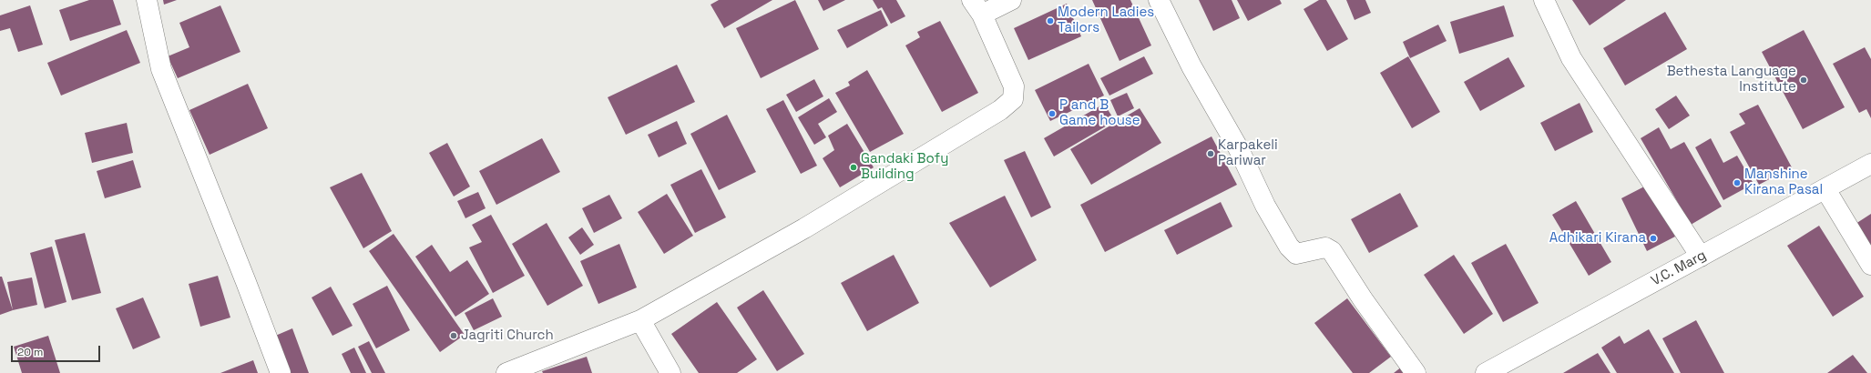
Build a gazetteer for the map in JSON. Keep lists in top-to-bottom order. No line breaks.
{"streets":{"street":["V.C. Marg"]},"places":["Modern Ladies Tailors","Bethesta Language Institute","P and B Game house","Karpakeli Pariwar","Gandaki Bofy Building","Manshine Kirana Pasal","Adhikari Kirana","Jagriti Church"],"scale_bar":"20 m"}
